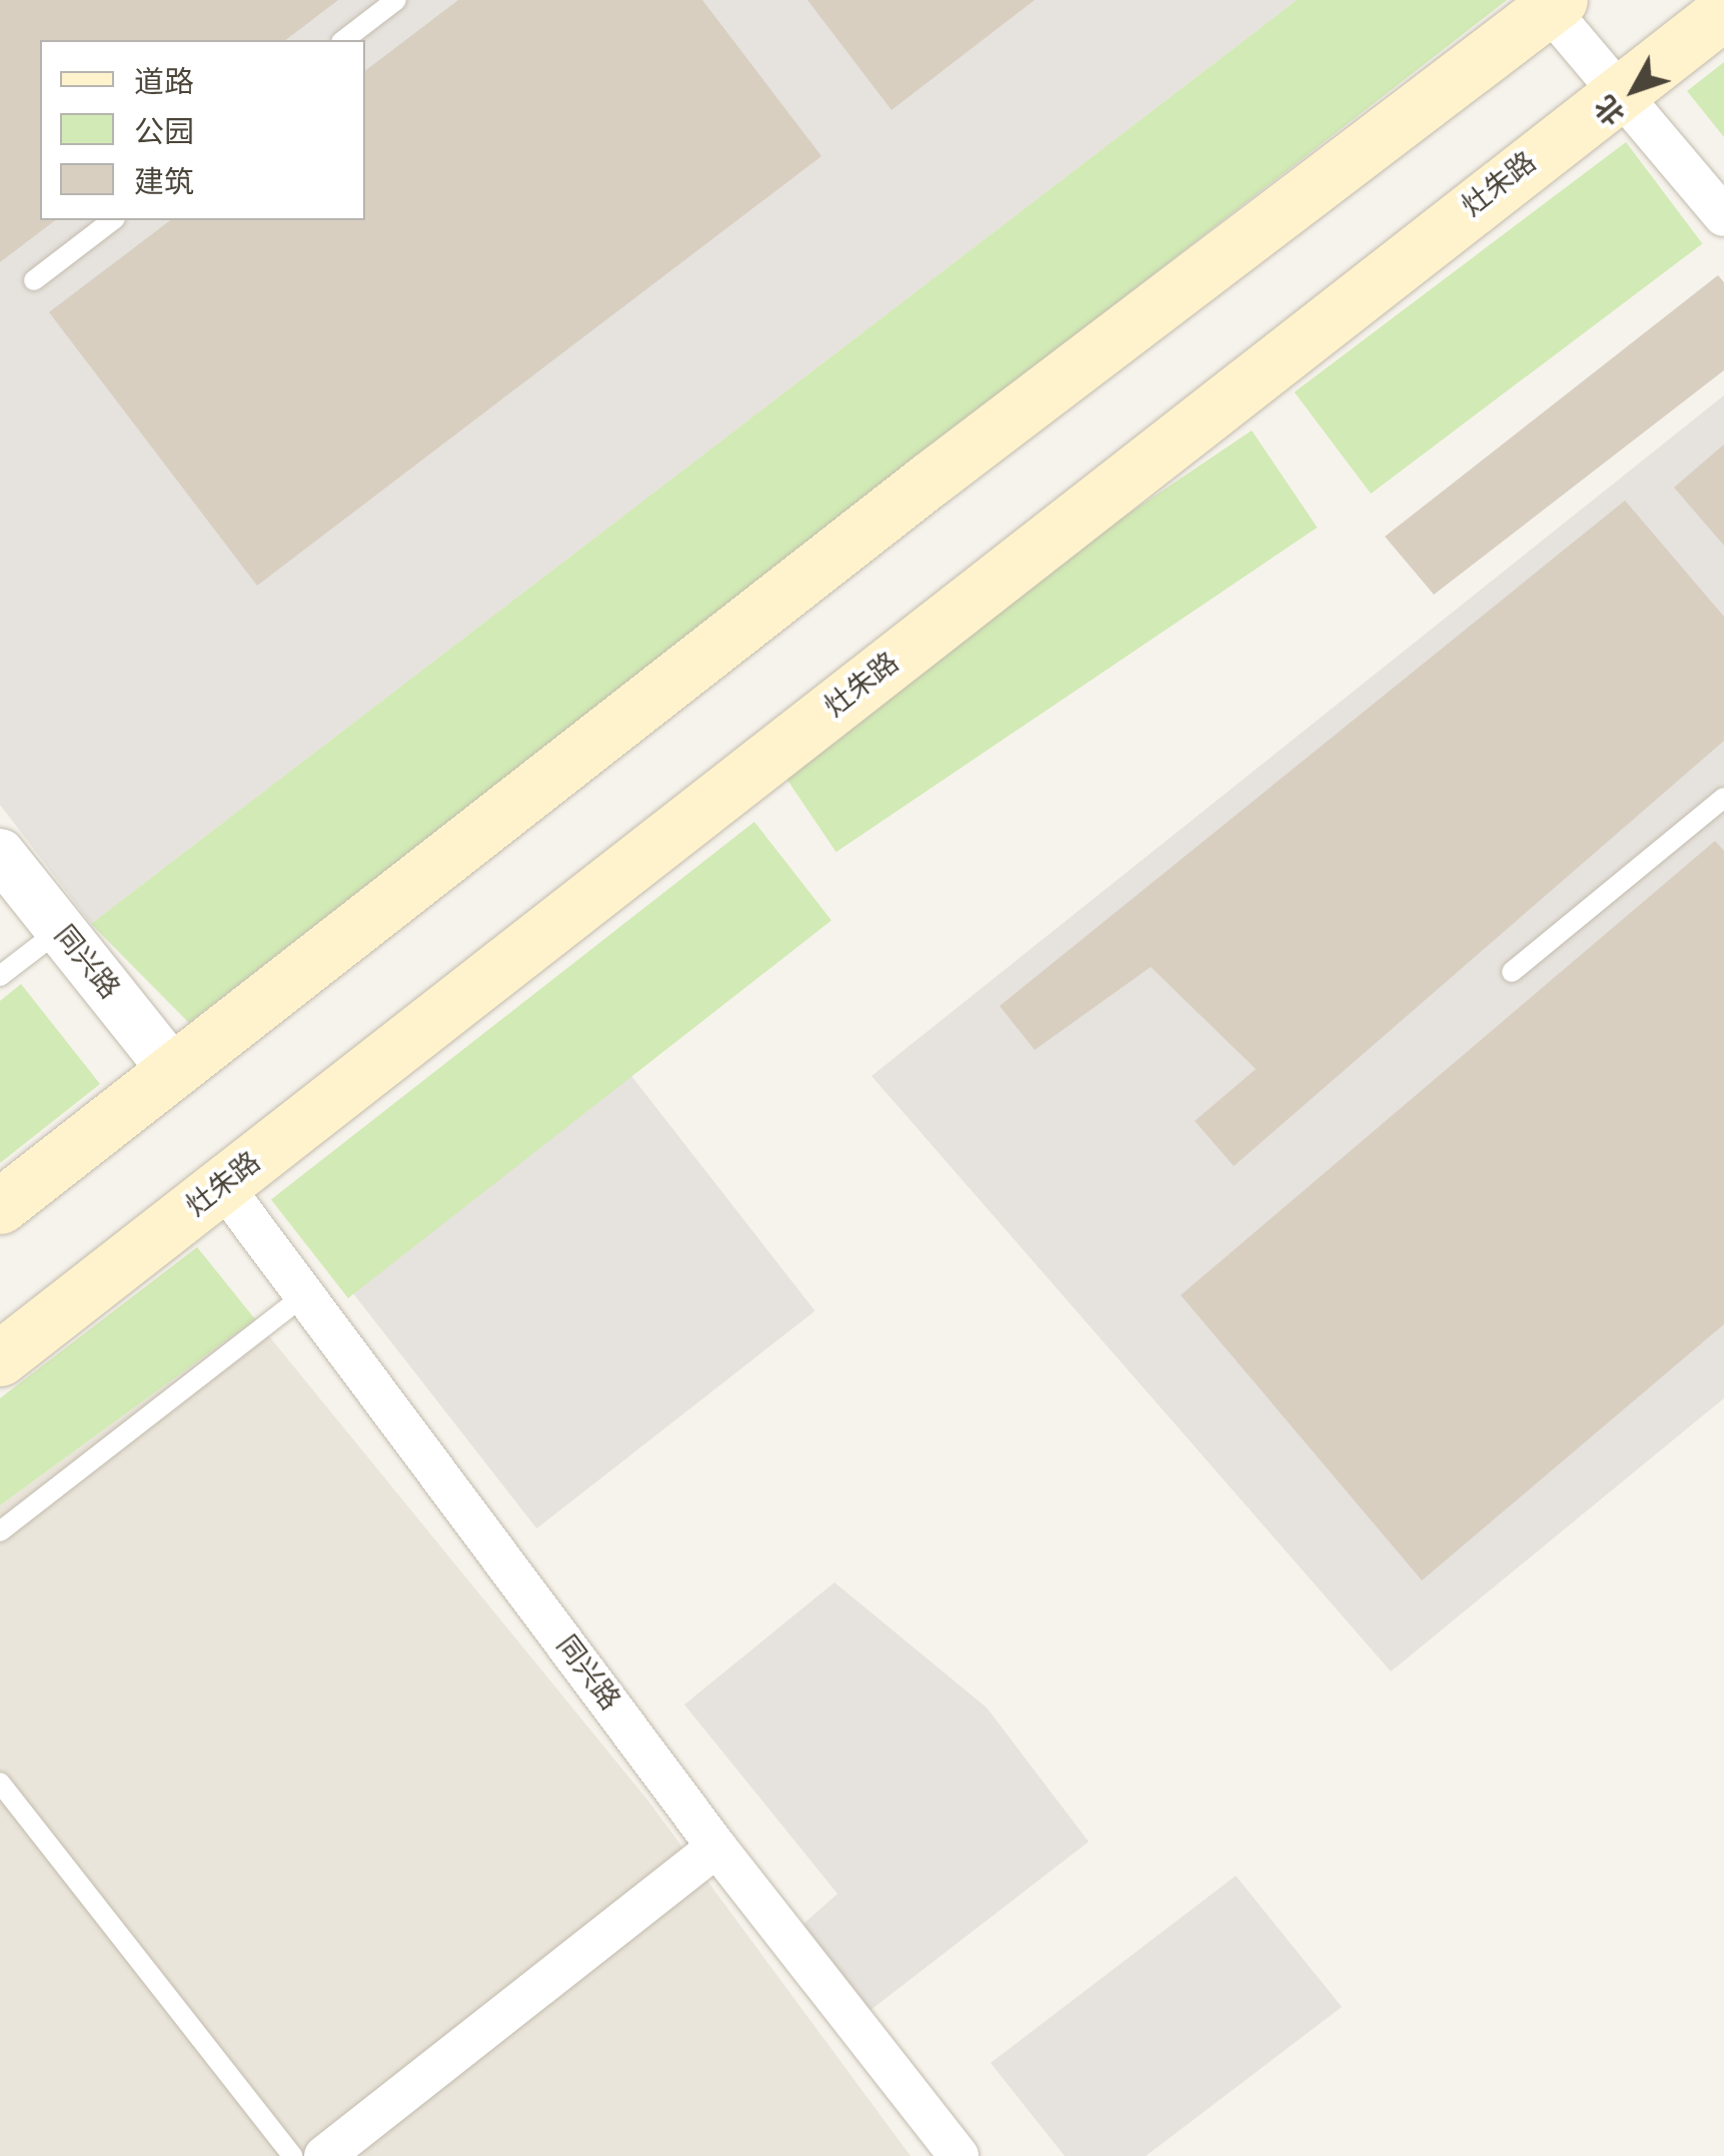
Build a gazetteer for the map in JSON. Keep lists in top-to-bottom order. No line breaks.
{"streets":{"main road":["灶朱路"],"street":["同兴路"]},"crossings":[["灶朱路","同兴路"]],"legend":["道路","公园","建筑"],"north":"bottom left"}
